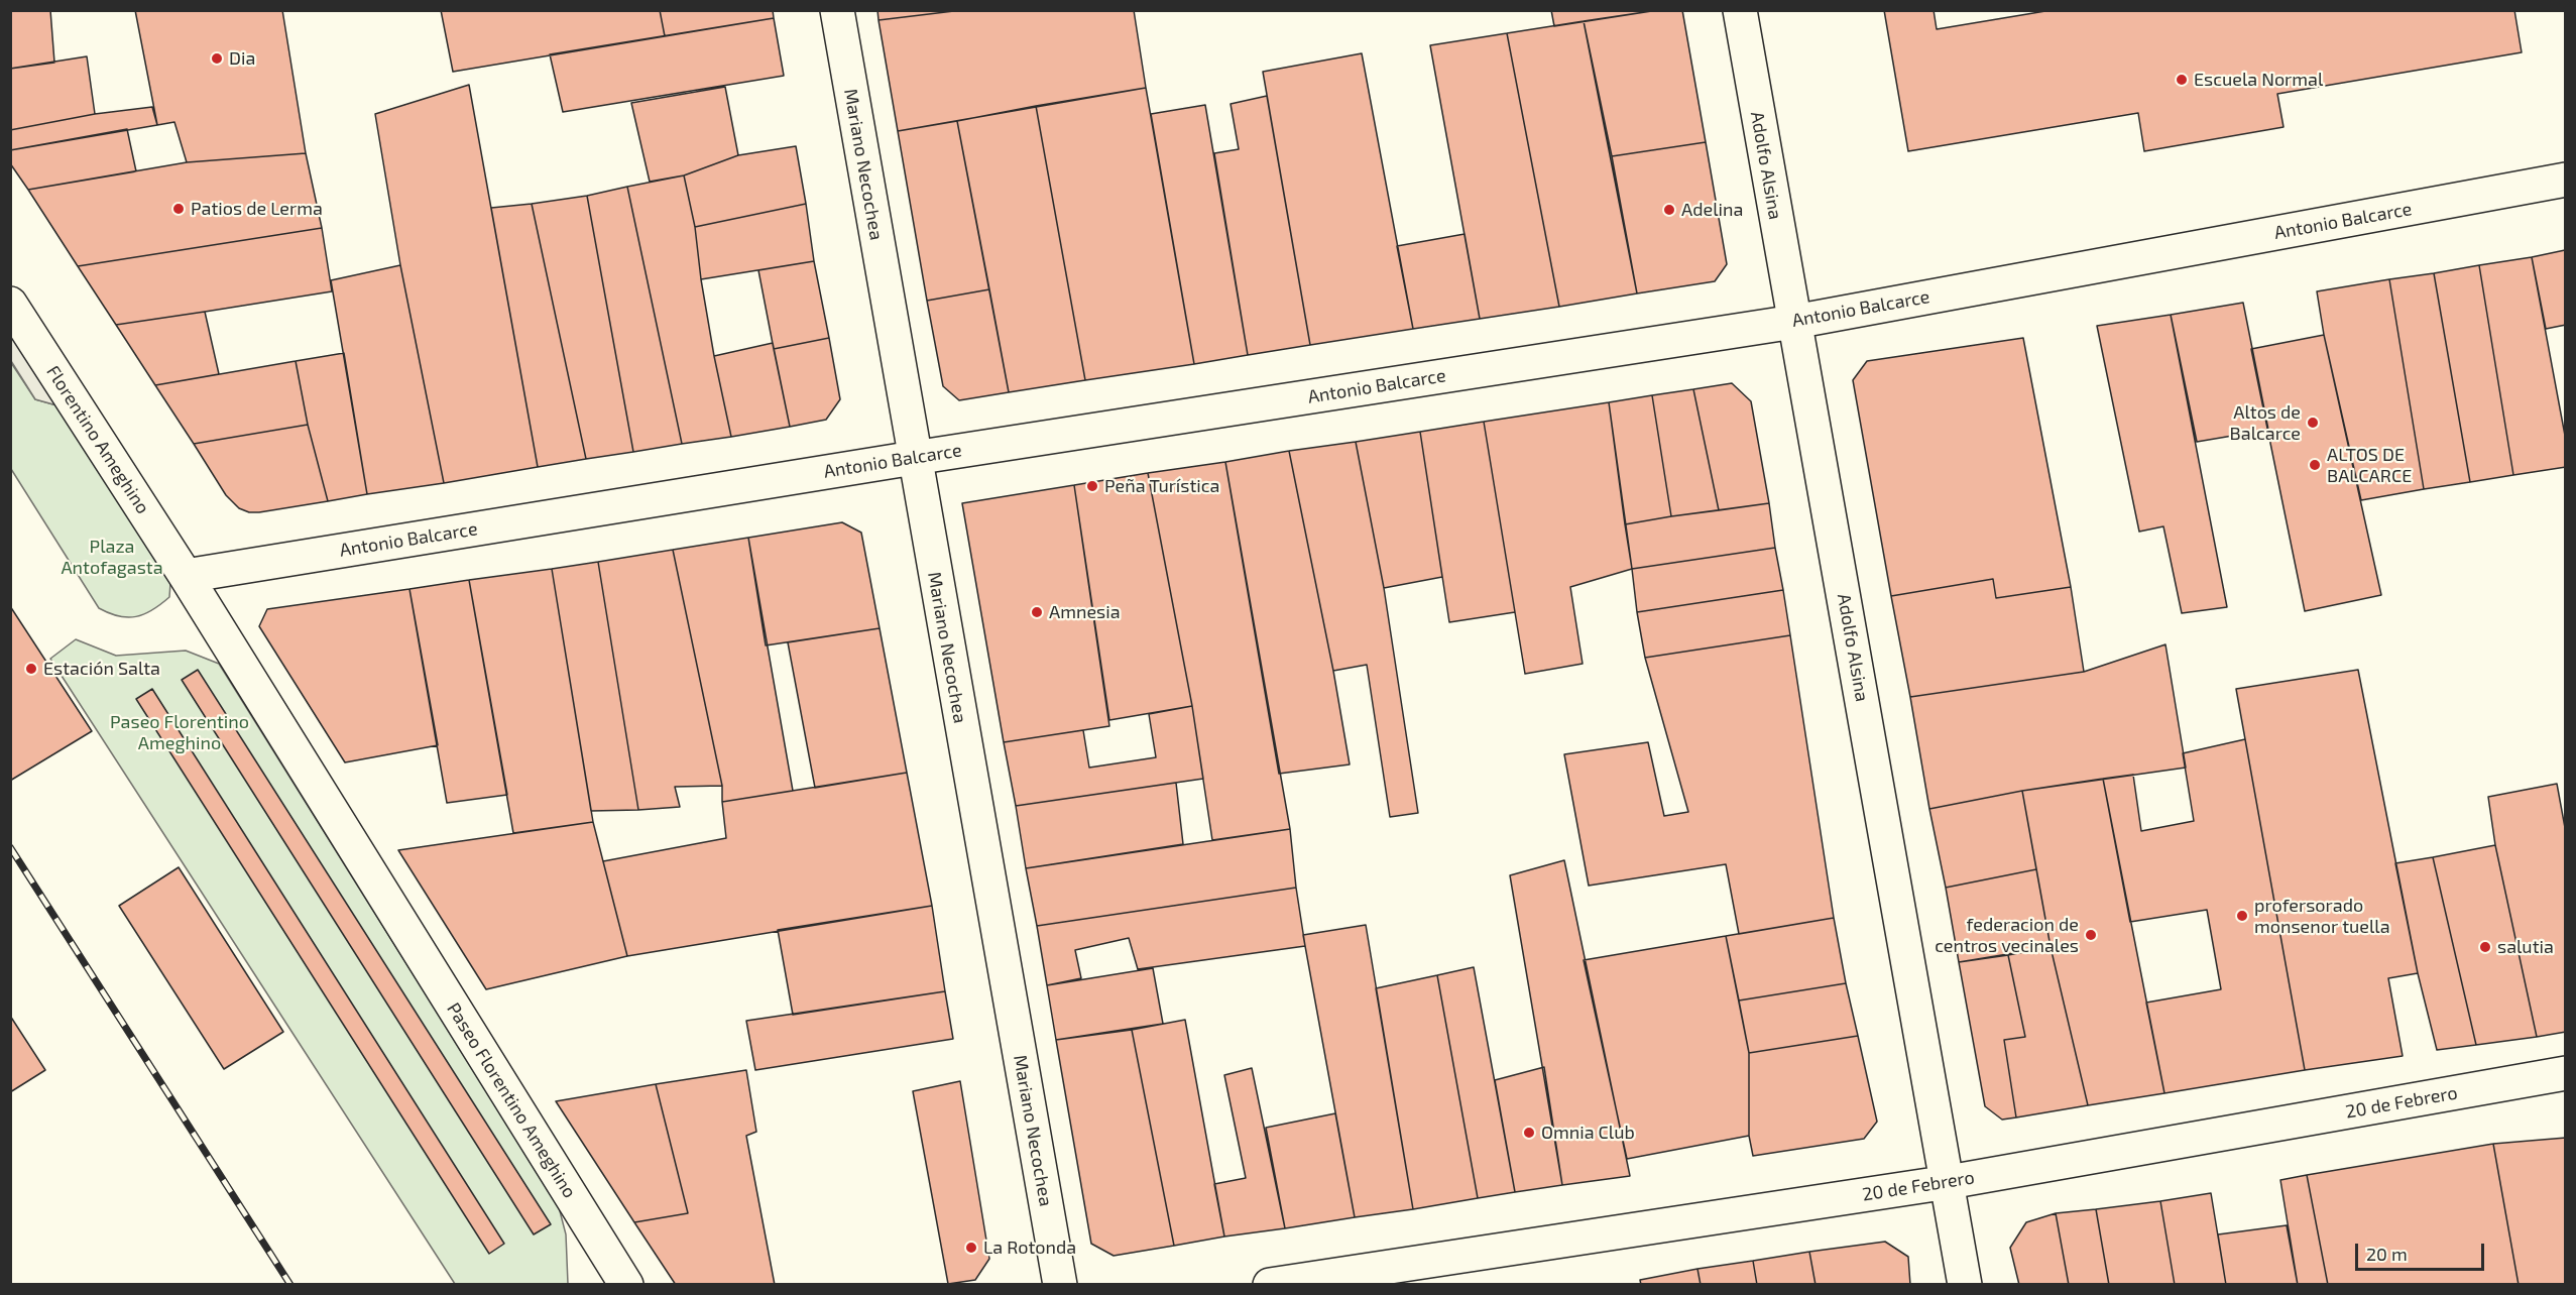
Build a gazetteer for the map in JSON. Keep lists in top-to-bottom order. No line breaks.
{"streets":{"street":["Mariano Necochea","Adolfo Alsina","Antonio Balcarce","Florentino Ameghino","Paseo Florentino Ameghino","20 de Febrero"]},"crossings":[["Mariano Necochea","Antonio Balcarce"],["Adolfo Alsina","Antonio Balcarce"],["Adolfo Alsina","20 de Febrero"],["Antonio Balcarce","Florentino Ameghino"],["Antonio Balcarce","Paseo Florentino Ameghino"],["Florentino Ameghino","Paseo Florentino Ameghino"]],"parks":["Plaza Antofagasta","Paseo Florentino Ameghino"],"places":["Dia","Escuela Normal","Patios de Lerma","Adelina","Altos de Balcarce","ALTOS DE BALCARCE","Peña Turística","Amnesia","Estación Salta","profersorado monsenor tuella","federacion de centros vecinales","salutia","Omnia Club","La Rotonda"],"scale_bar":"20 m"}
